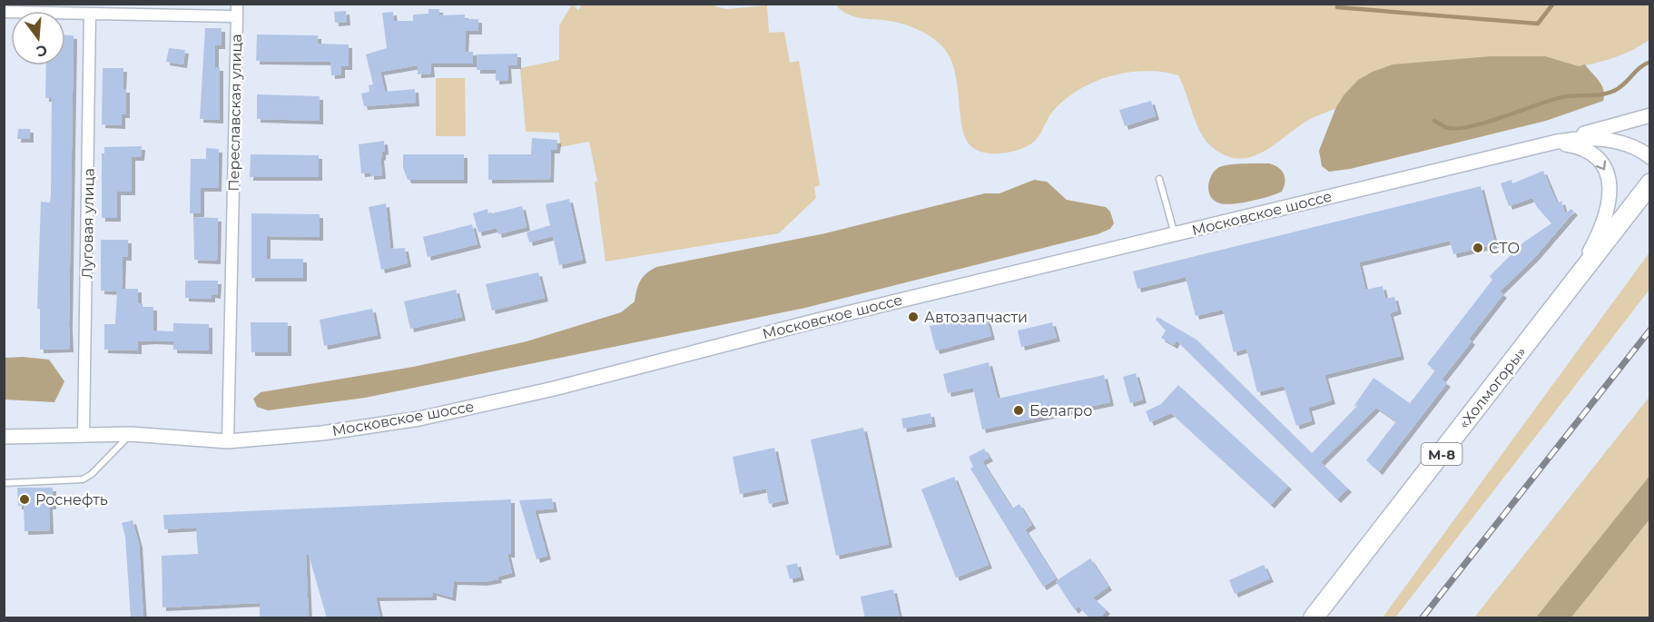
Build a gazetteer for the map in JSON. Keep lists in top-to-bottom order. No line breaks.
{"streets":{"highway":["«Холмогоры»","М-8"],"street":["Переславская улица","Московское шоссе","Луговая улица"]},"crossings":[["Переславская улица","Московское шоссе"],["Переславская улица","Луговая улица"],["Московское шоссе","Луговая улица"]],"places":["СТО","Автозапчасти","Белагро","Роснефть"],"north":"bottom"}
